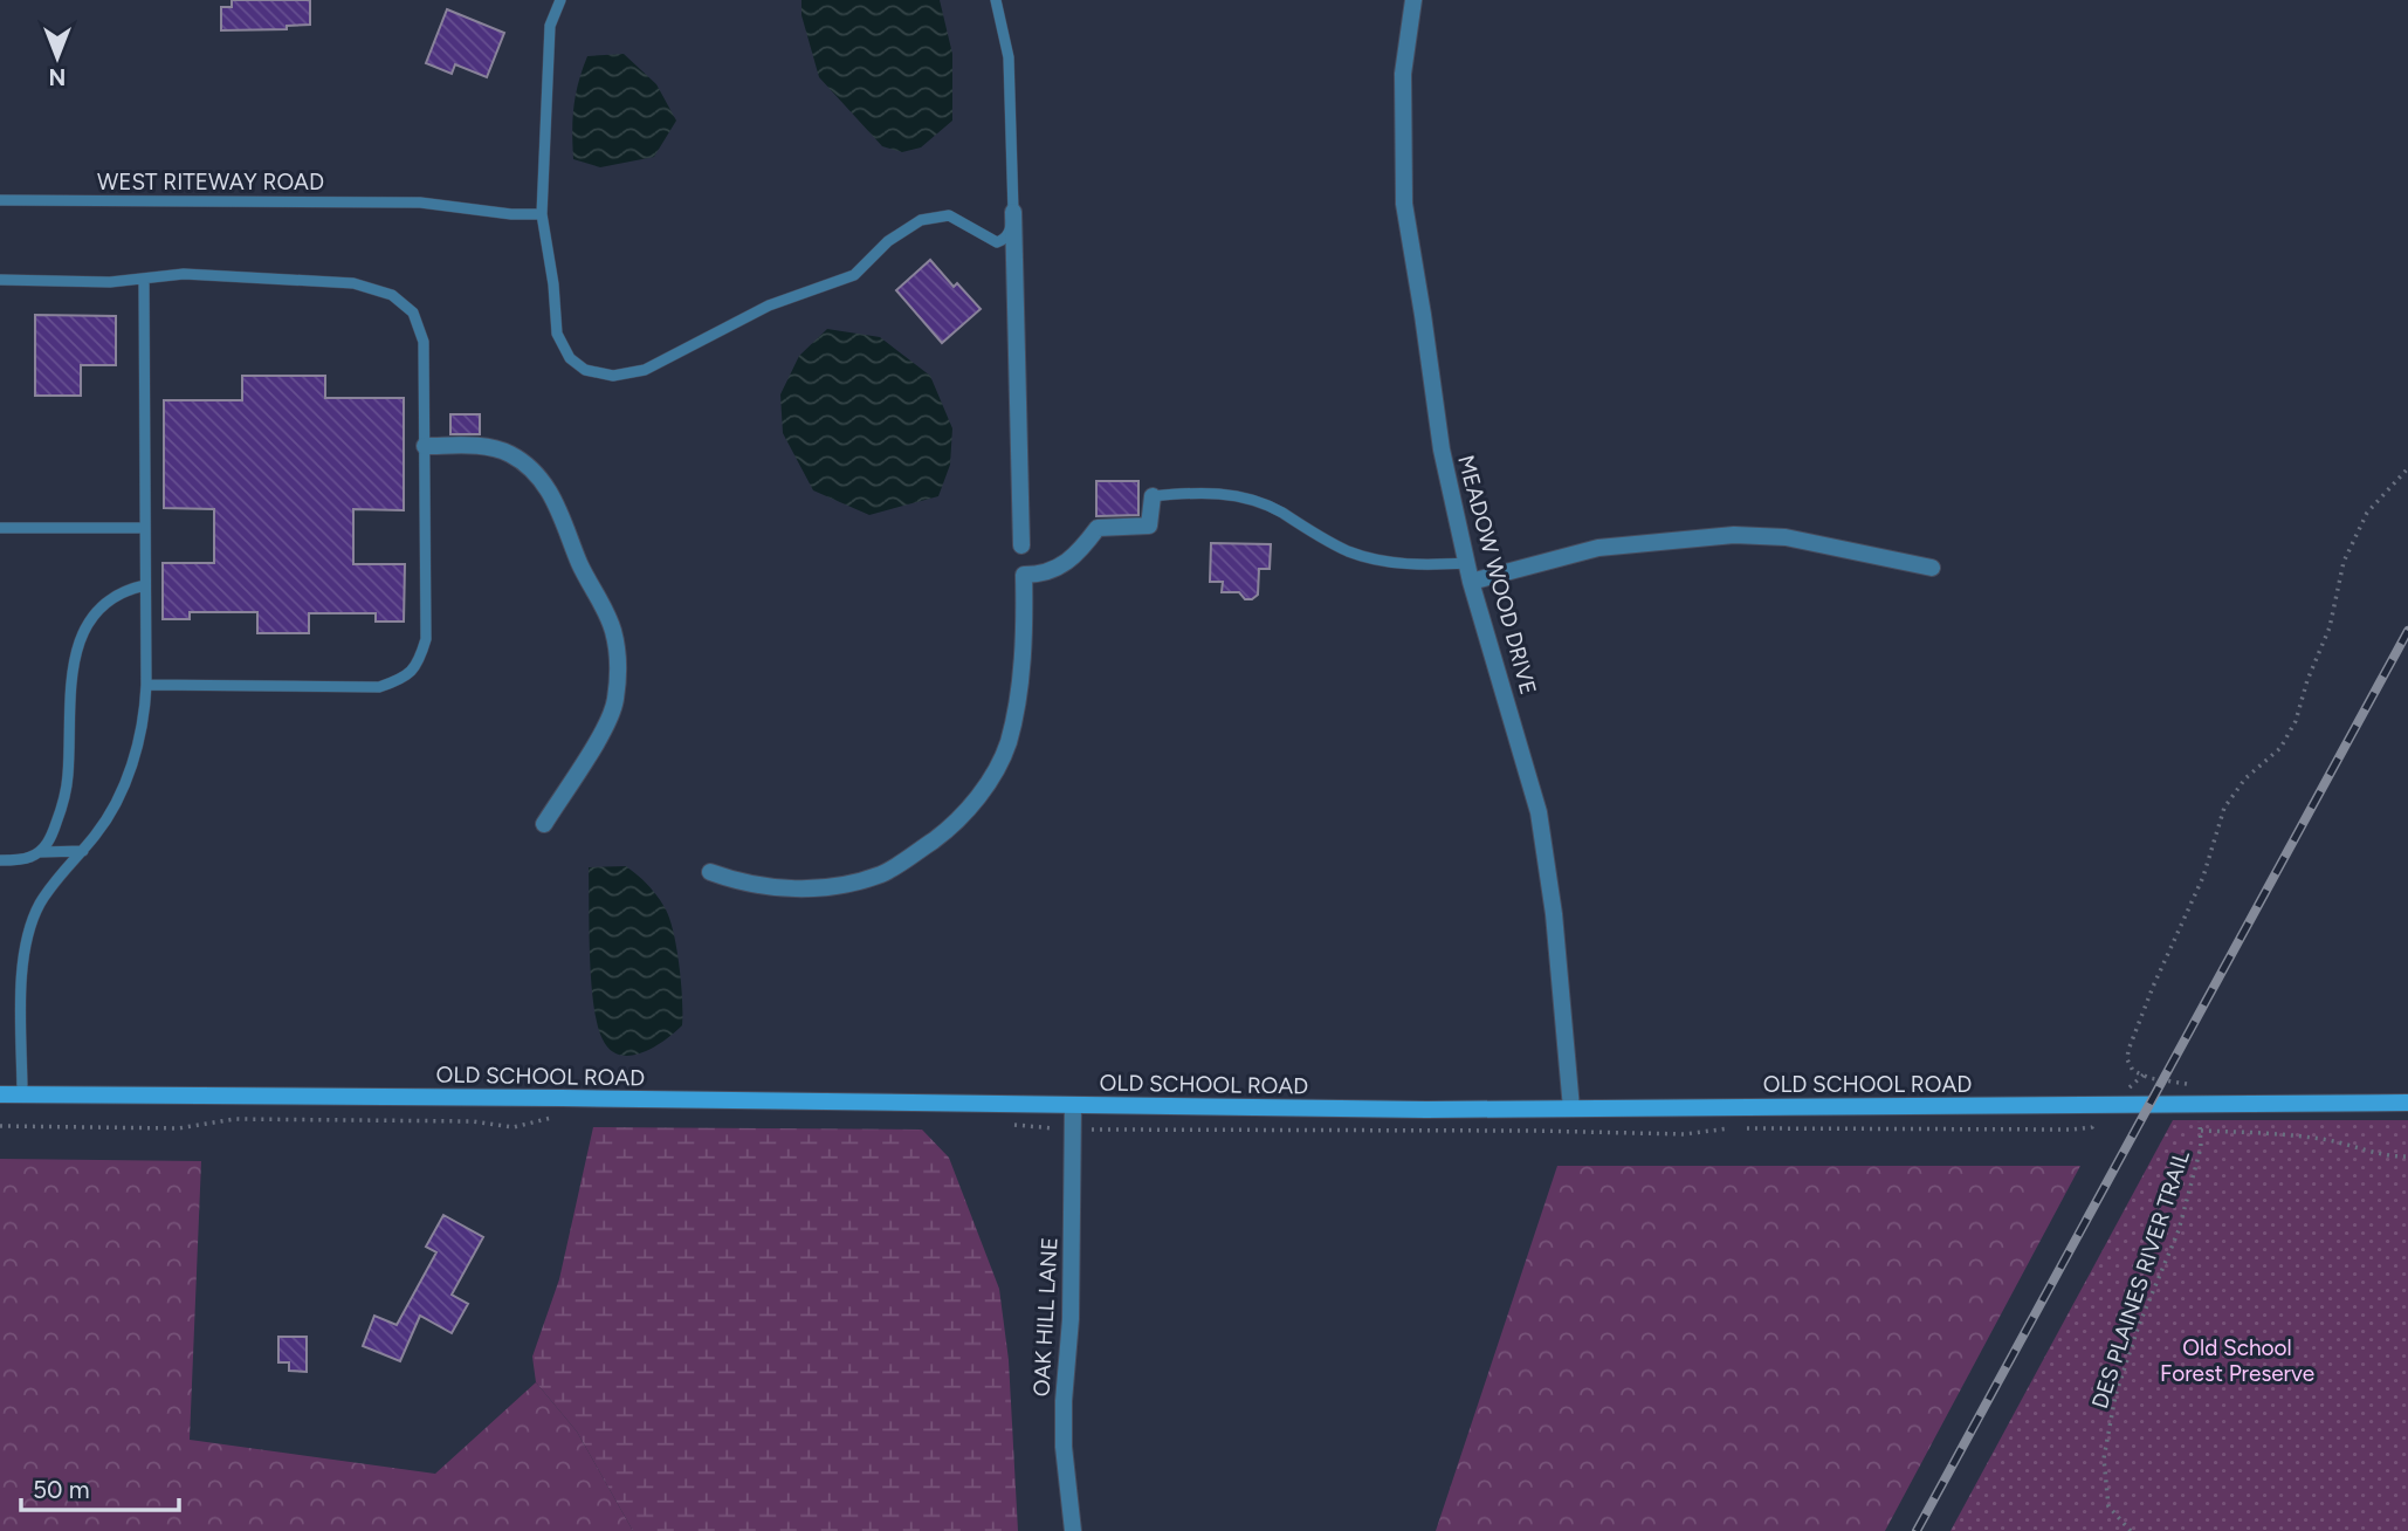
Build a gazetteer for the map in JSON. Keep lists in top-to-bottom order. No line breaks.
{"streets":{"street":["MEADOW WOOD DRIVE","OLD SCHOOL ROAD","OAK HILL LANE"],"lane":["WEST RITEWAY ROAD"],"path":["DES PLAINES RIVER TRAIL"]},"crossings":[["MEADOW WOOD DRIVE","OLD SCHOOL ROAD"],["OLD SCHOOL ROAD","DES PLAINES RIVER TRAIL"],["OLD SCHOOL ROAD","OAK HILL LANE"]],"parks":["Old School Forest Preserve"],"scale_bar":"50 m","north":"bottom"}
